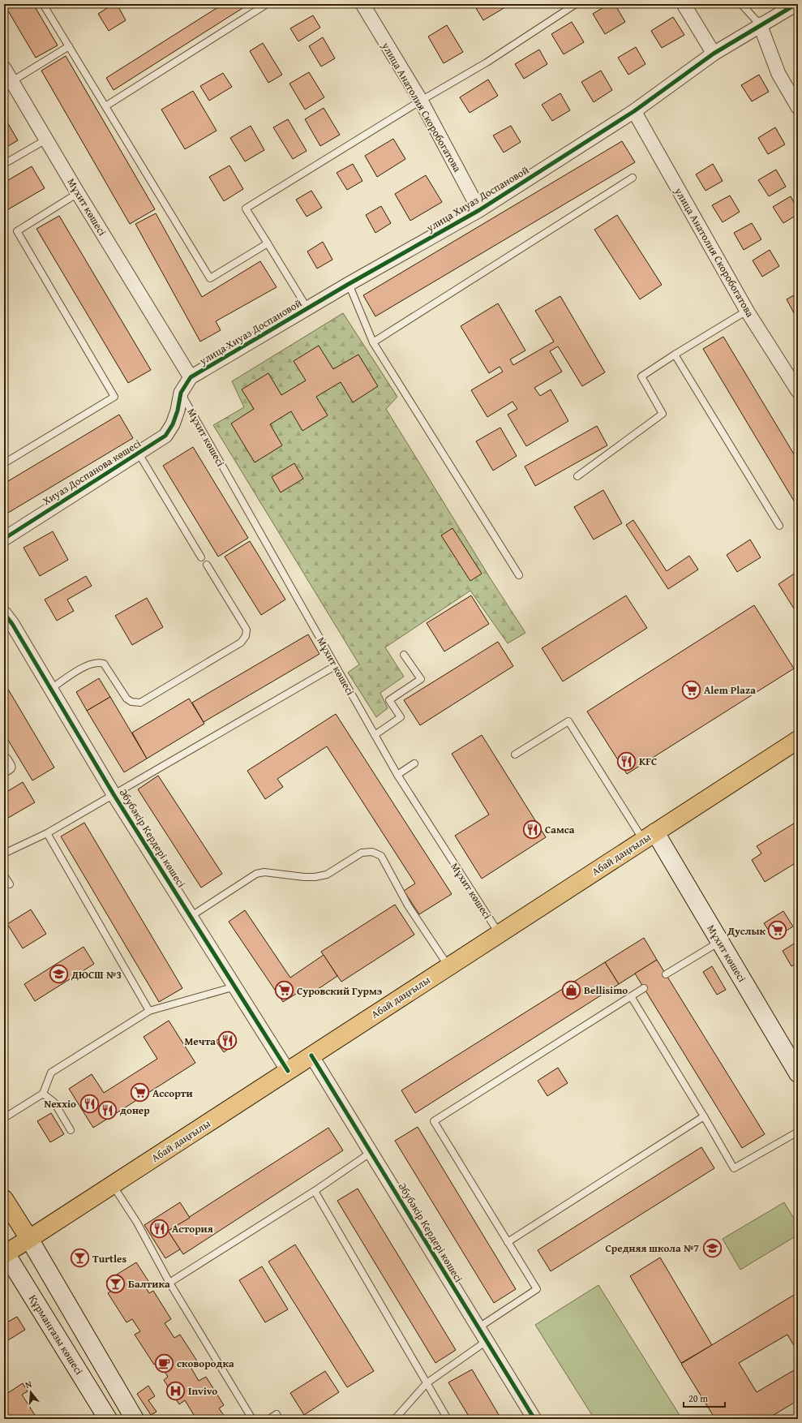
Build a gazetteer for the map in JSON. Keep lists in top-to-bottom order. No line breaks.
{"streets":{"main road":["Абай даңғылы"],"street":["улица Анатолия Скоробогатова","улица Хиуаз Доспановой","Мұхит көшесі","Хиуаз Доспанова көшесі","Әбубәкір Кердері көшесі","Құрманғазы көшесі"]},"crossings":[["улица Анатолия Скоробогатова","улица Хиуаз Доспановой"],["улица Хиуаз Доспановой","Мұхит көшесі"],["улица Хиуаз Доспановой","Хиуаз Доспанова көшесі"],["Мұхит көшесі","Абай даңғылы"],["Әбубәкір Кердері көшесі","Абай даңғылы"],["Абай даңғылы","Құрманғазы көшесі"]],"places":{"supermarket":["Alem Plaza","Дуслык","Суровский Гурмэ","Ассорти"],"restaurant":["KFC","Самса","Мечта","Nexxio","донер","Астория"],"school or university":["ДЮСШ №3","Средняя школа №7"],"shop":["Bellisimo"],"bar":["Turtles","Балтика"],"cafe":["сковородка"],"hospital":["Invivo"]},"scale_bar":"20 m","north":"top"}
